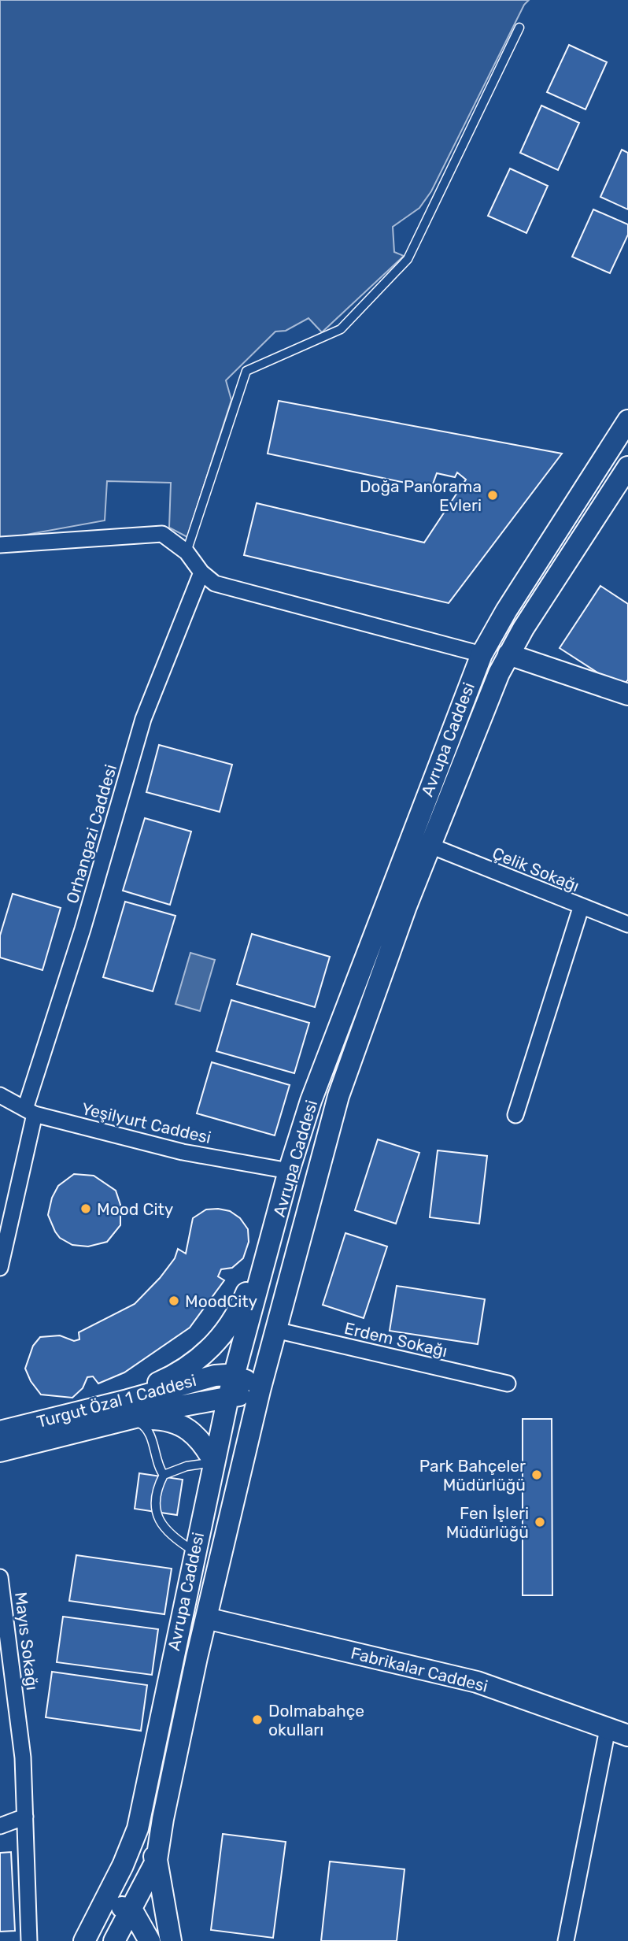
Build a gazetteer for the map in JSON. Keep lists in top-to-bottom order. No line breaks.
{"streets":{"main road":["Avrupa Caddesi","Turgut Özal 1 Caddesi","Fabrikalar Caddesi"],"street":["Orhangazi Caddesi","Çelik Sokağı","Yeşilyurt Caddesi","Erdem Sokağı","Mayıs Sokağı"]},"crossings":[["Avrupa Caddesi","Çelik Sokağı"],["Avrupa Caddesi","Yeşilyurt Caddesi"],["Avrupa Caddesi","Erdem Sokağı"],["Avrupa Caddesi","Turgut Özal 1 Caddesi"],["Avrupa Caddesi","Fabrikalar Caddesi"],["Orhangazi Caddesi","Yeşilyurt Caddesi"]],"places":["Doğa Panorama Evleri","Mood City","MoodCity","Park Bahçeler Müdürlüğü","Fen İşleri Müdürlüğü","Dolmabahçe okulları"]}
